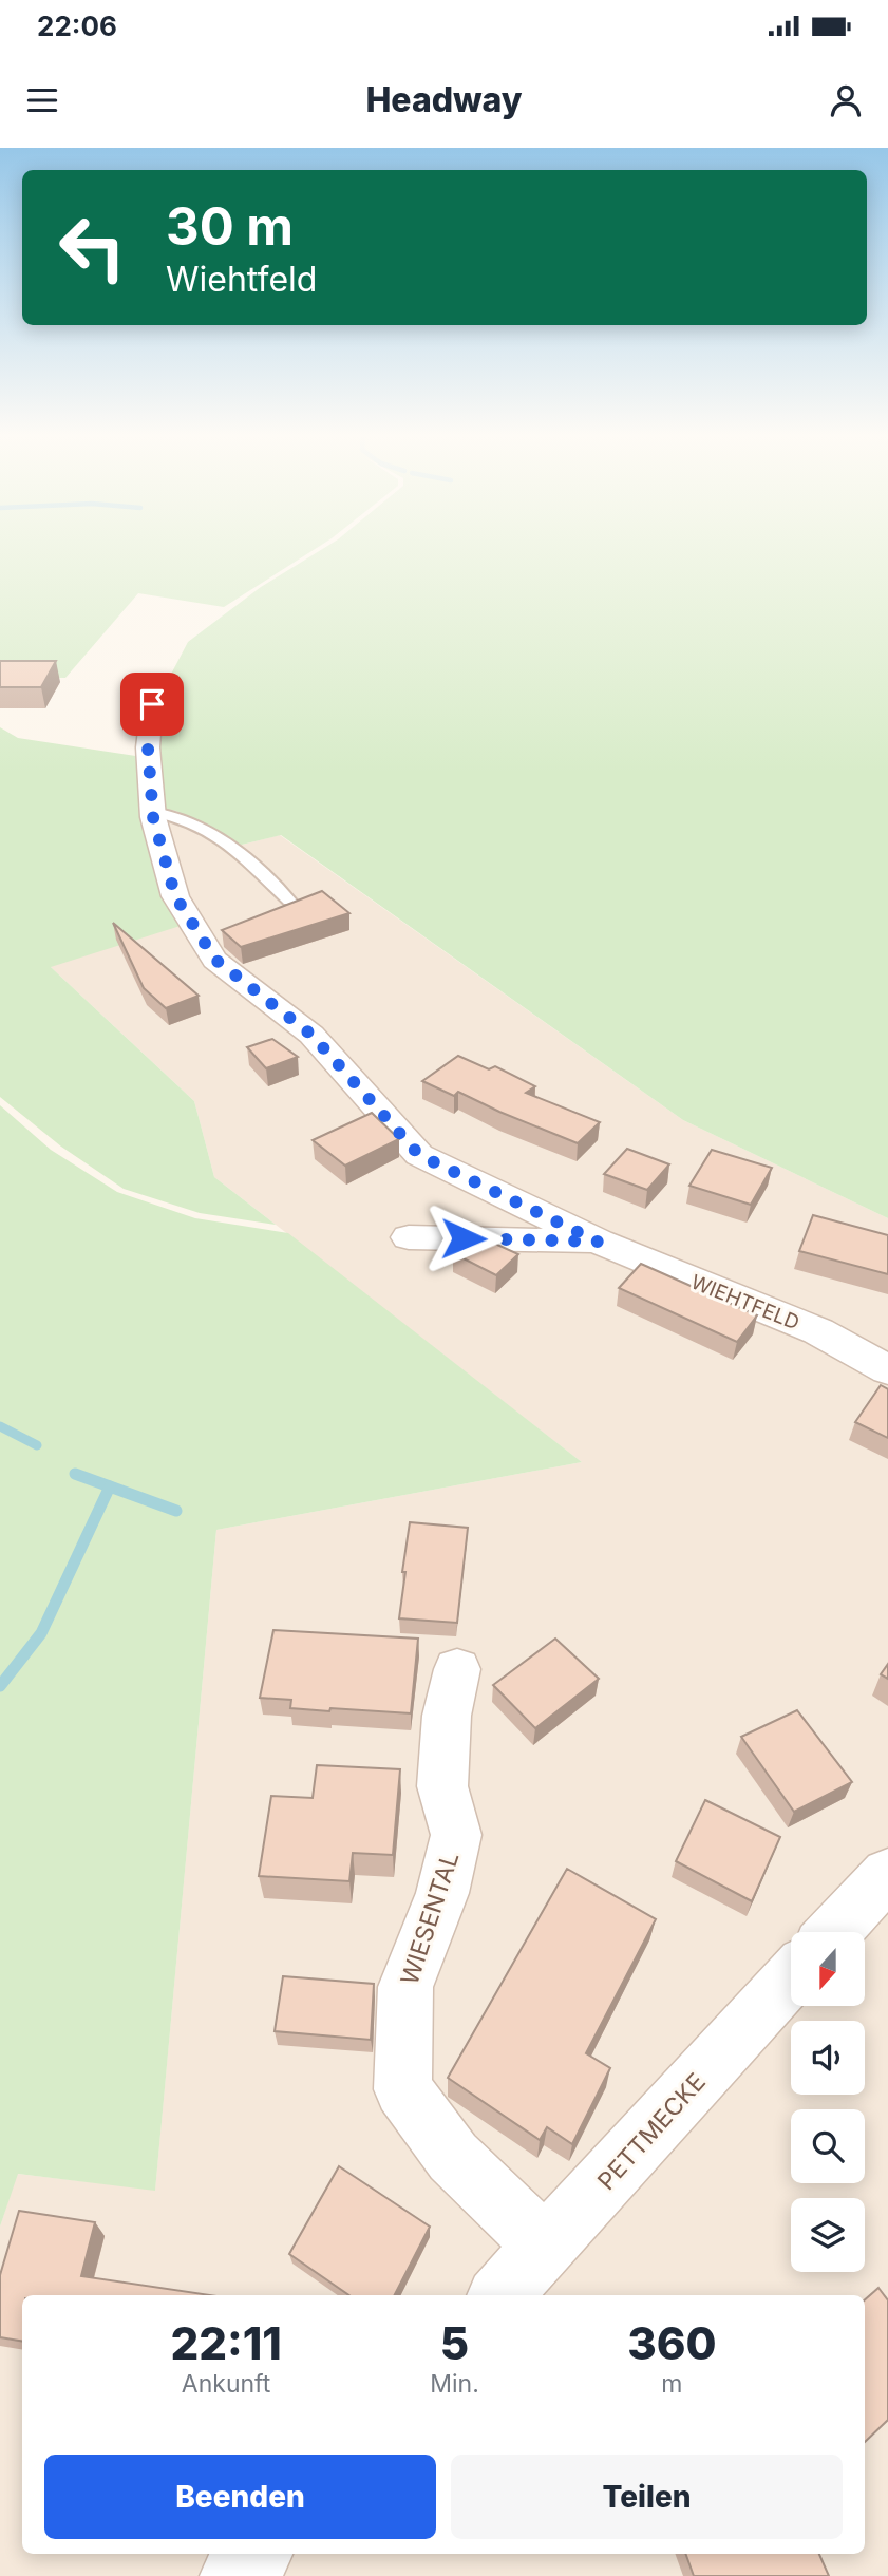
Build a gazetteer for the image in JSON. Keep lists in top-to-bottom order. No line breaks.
{"streets":{"street":["WIEHTFELD","WIESENTAL","PETTMECKE"]},"crossings":[["WIESENTAL","PETTMECKE"]],"north":"bottom","page":{"status":"22:06","header":"Headway","turn":["30 m","Wiehtfeld"],"eta":["22:11","Ankunft","5","Min.","360","m"],"buttons":["Beenden","Teilen"]}}
